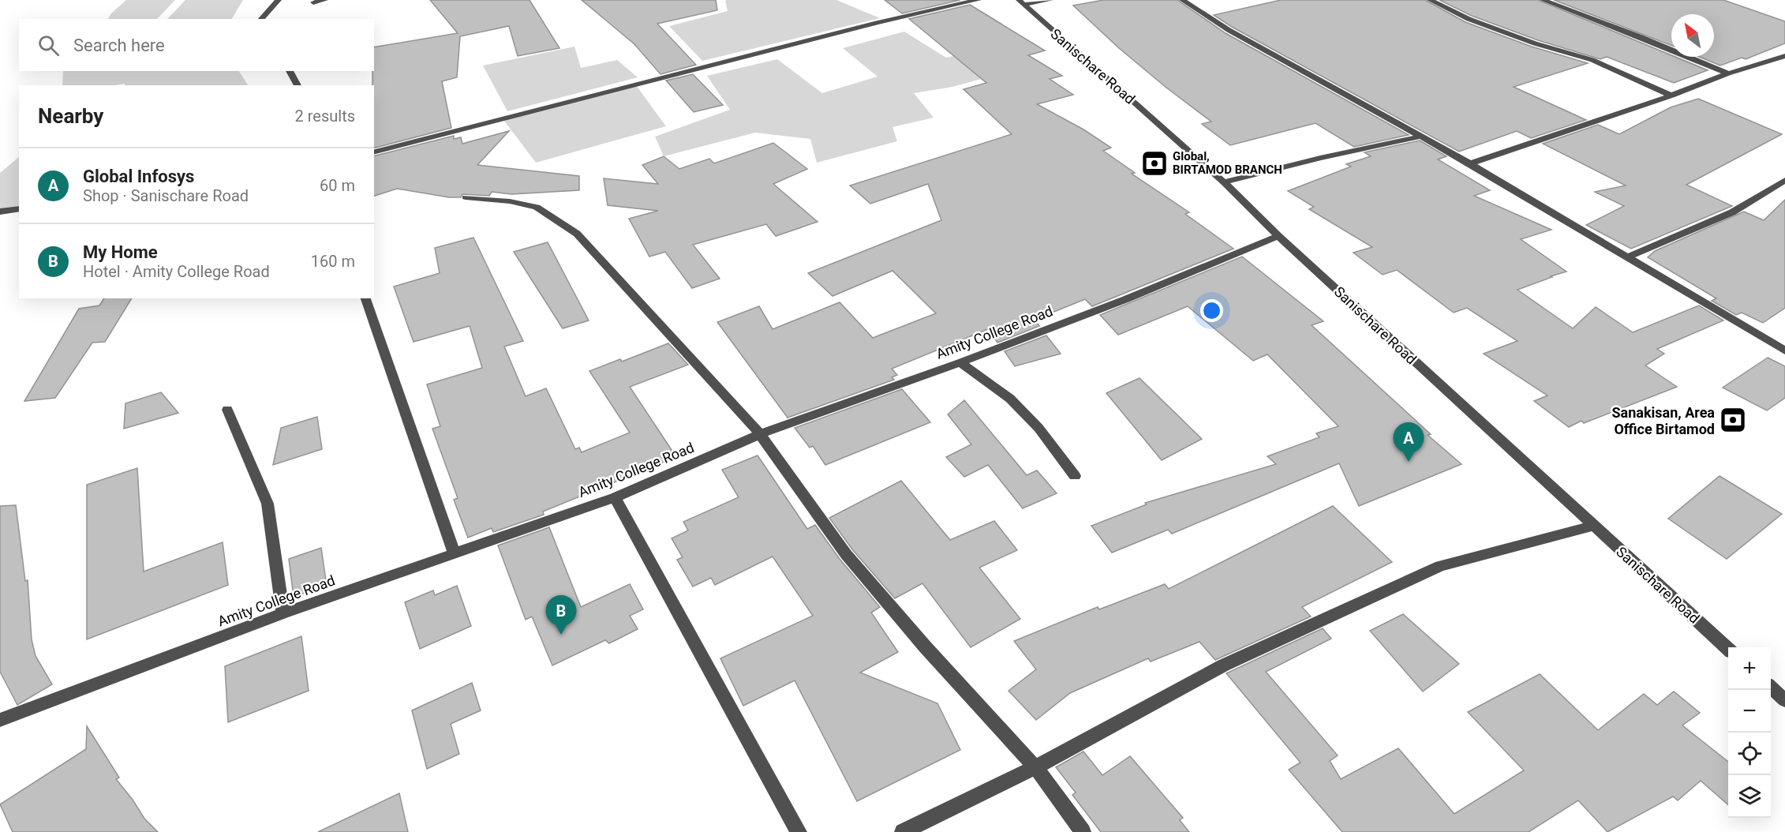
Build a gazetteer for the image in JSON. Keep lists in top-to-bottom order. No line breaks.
{"streets":{"street":["Sanischare Road","Amity College Road"]},"crossings":[["Sanischare Road","Amity College Road"]],"places":{"bank":["Global, BIRTAMOD BRANCH","Sanakisan, Area Office Birtamod"]},"north":"top left","page":{"search":"Search here","heading":["Nearby","2 results"],"list":[{"mark":"A","name":"Global Infosys","note":"Shop · Sanischare Road","value":"60 m"},{"mark":"B","name":"My Home","note":"Hotel · Amity College Road","value":"160 m"}],"pins":["A","B"],"map_buttons":["+","−"]}}
